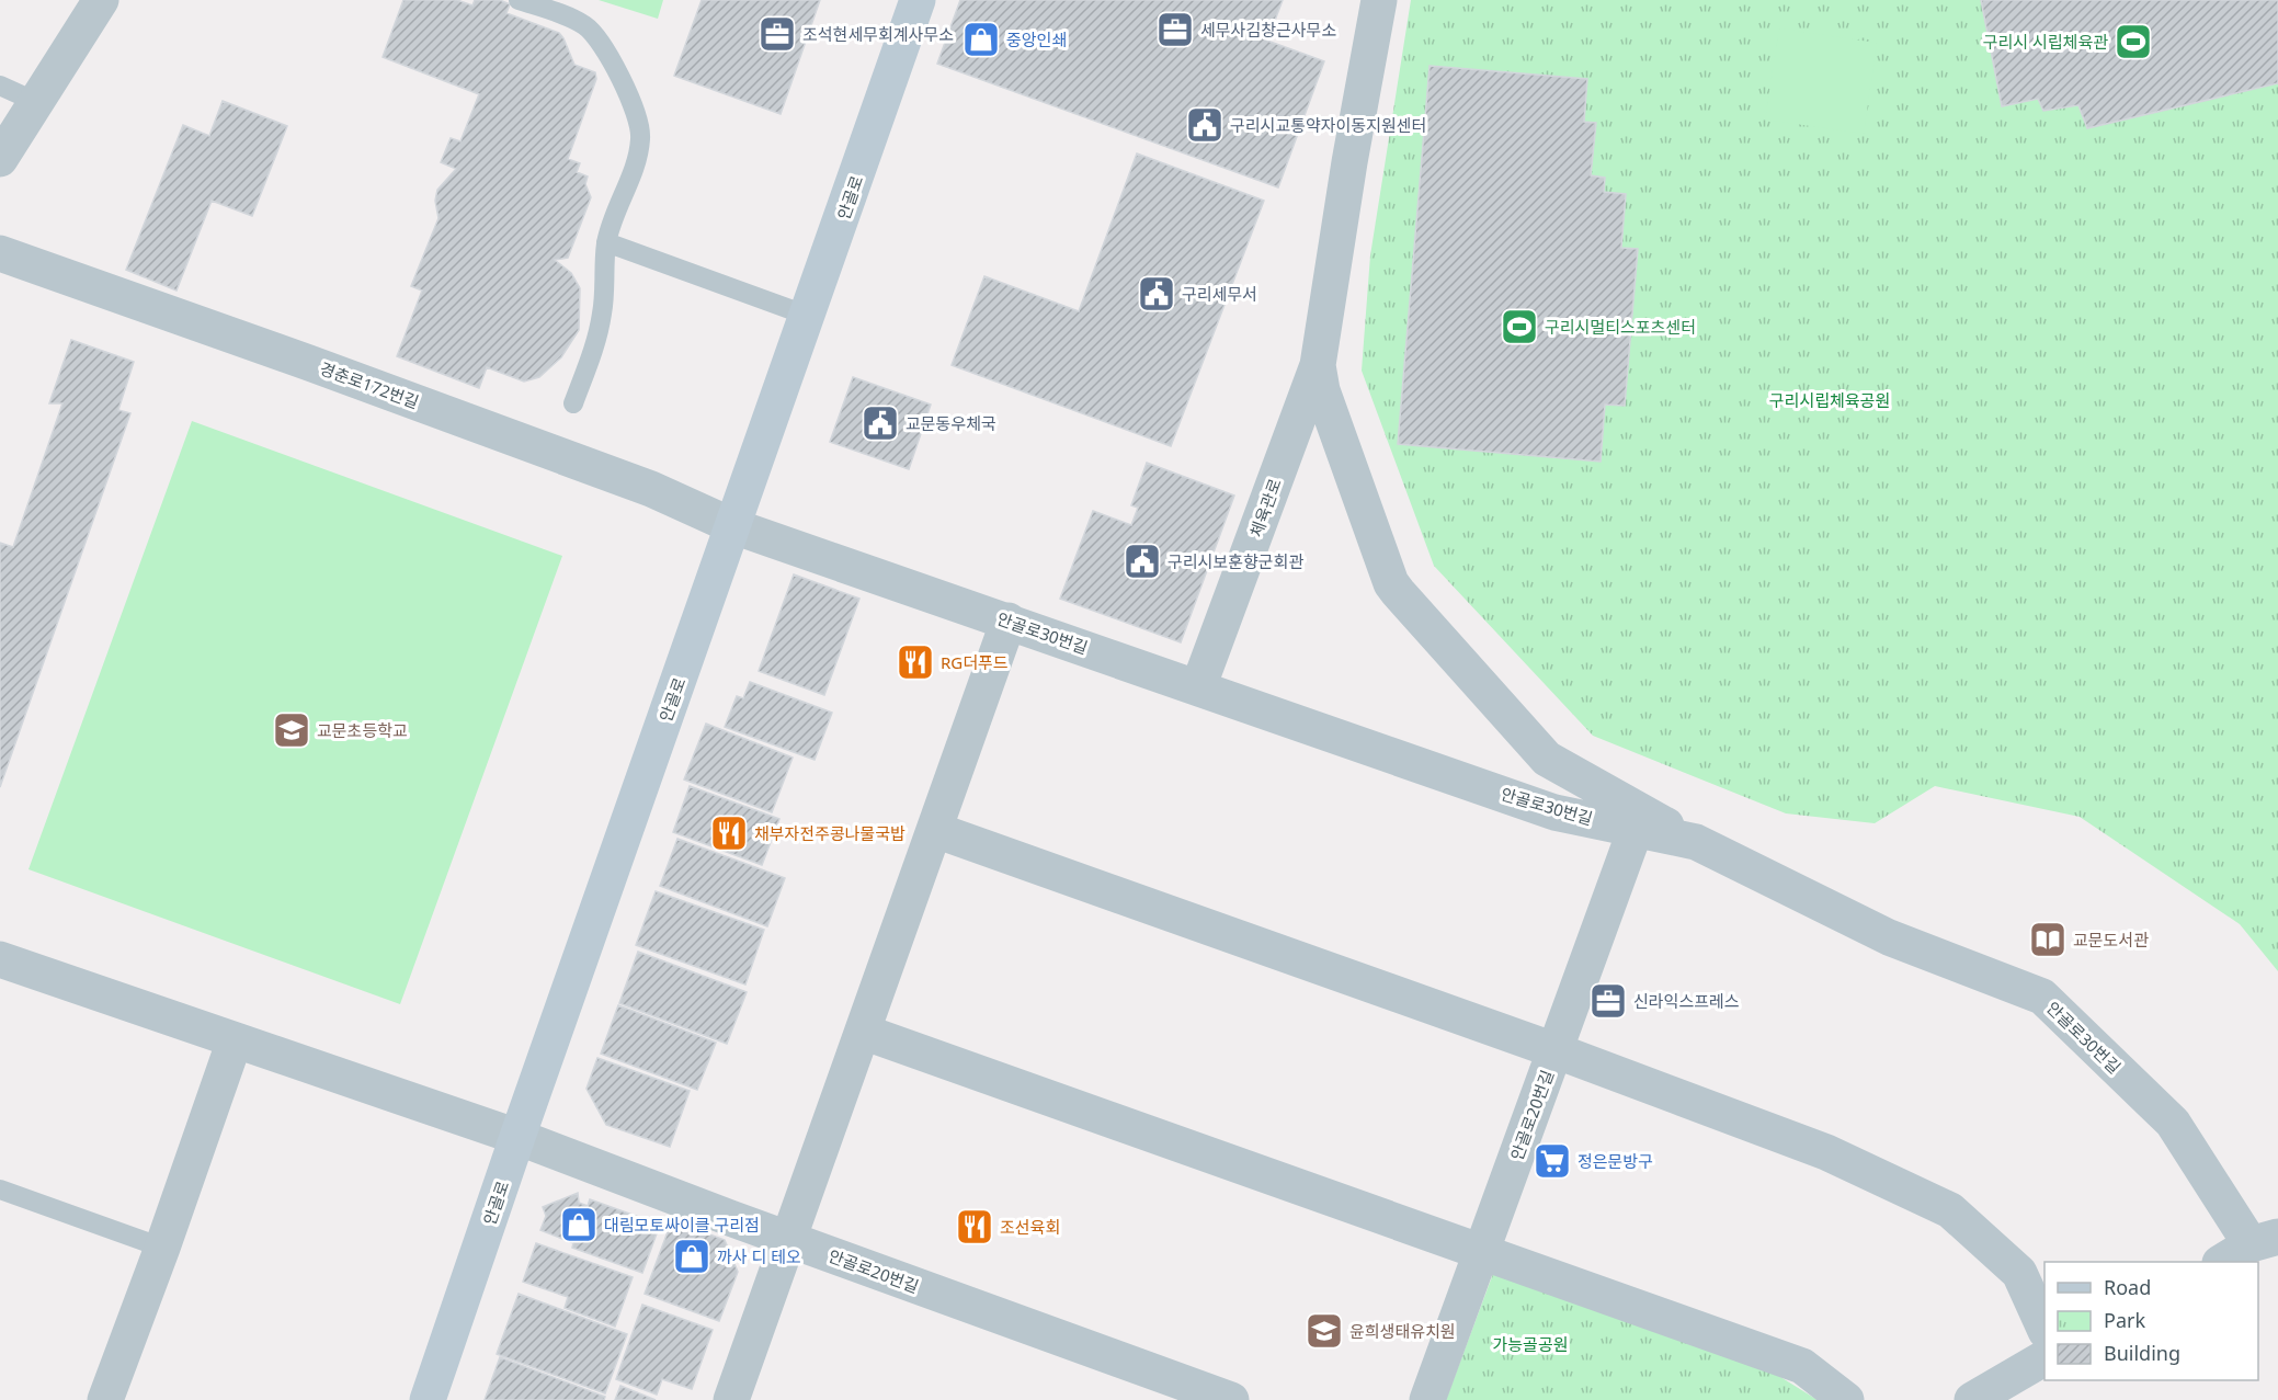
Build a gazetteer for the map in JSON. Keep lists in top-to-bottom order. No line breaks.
{"streets":{"street":["안골로","경춘로172번길","체육관로","안골로30번길","안골로20번길"]},"crossings":[["안골로","경춘로172번길"],["안골로","안골로30번길"],["안골로","안골로20번길"],["경춘로172번길","안골로30번길"],["체육관로","안골로30번길"],["안골로30번길","안골로20번길"]],"parks":["구리시립체육공원","가능골공원"],"places":{"office":["세무사김창근사무소","조석현세무회계사무소","신라익스프레스"],"shop":["중앙인쇄","대림모토싸이클 구리점","까사 디 테오"],"sports":["구리시 시립체육관","구리시멀티스포츠센터"],"public building":["구리시교통약자이동지원센터","구리세무서","교문동우체국","구리시보훈향군회관"],"restaurant":["RG더푸드","채부자전주콩나물국밥","조선육회"],"school or university":["교문초등학교","윤희생태유치원"],"library":["교문도서관"],"supermarket":["정은문방구"]},"legend":["Road","Park","Building"]}
